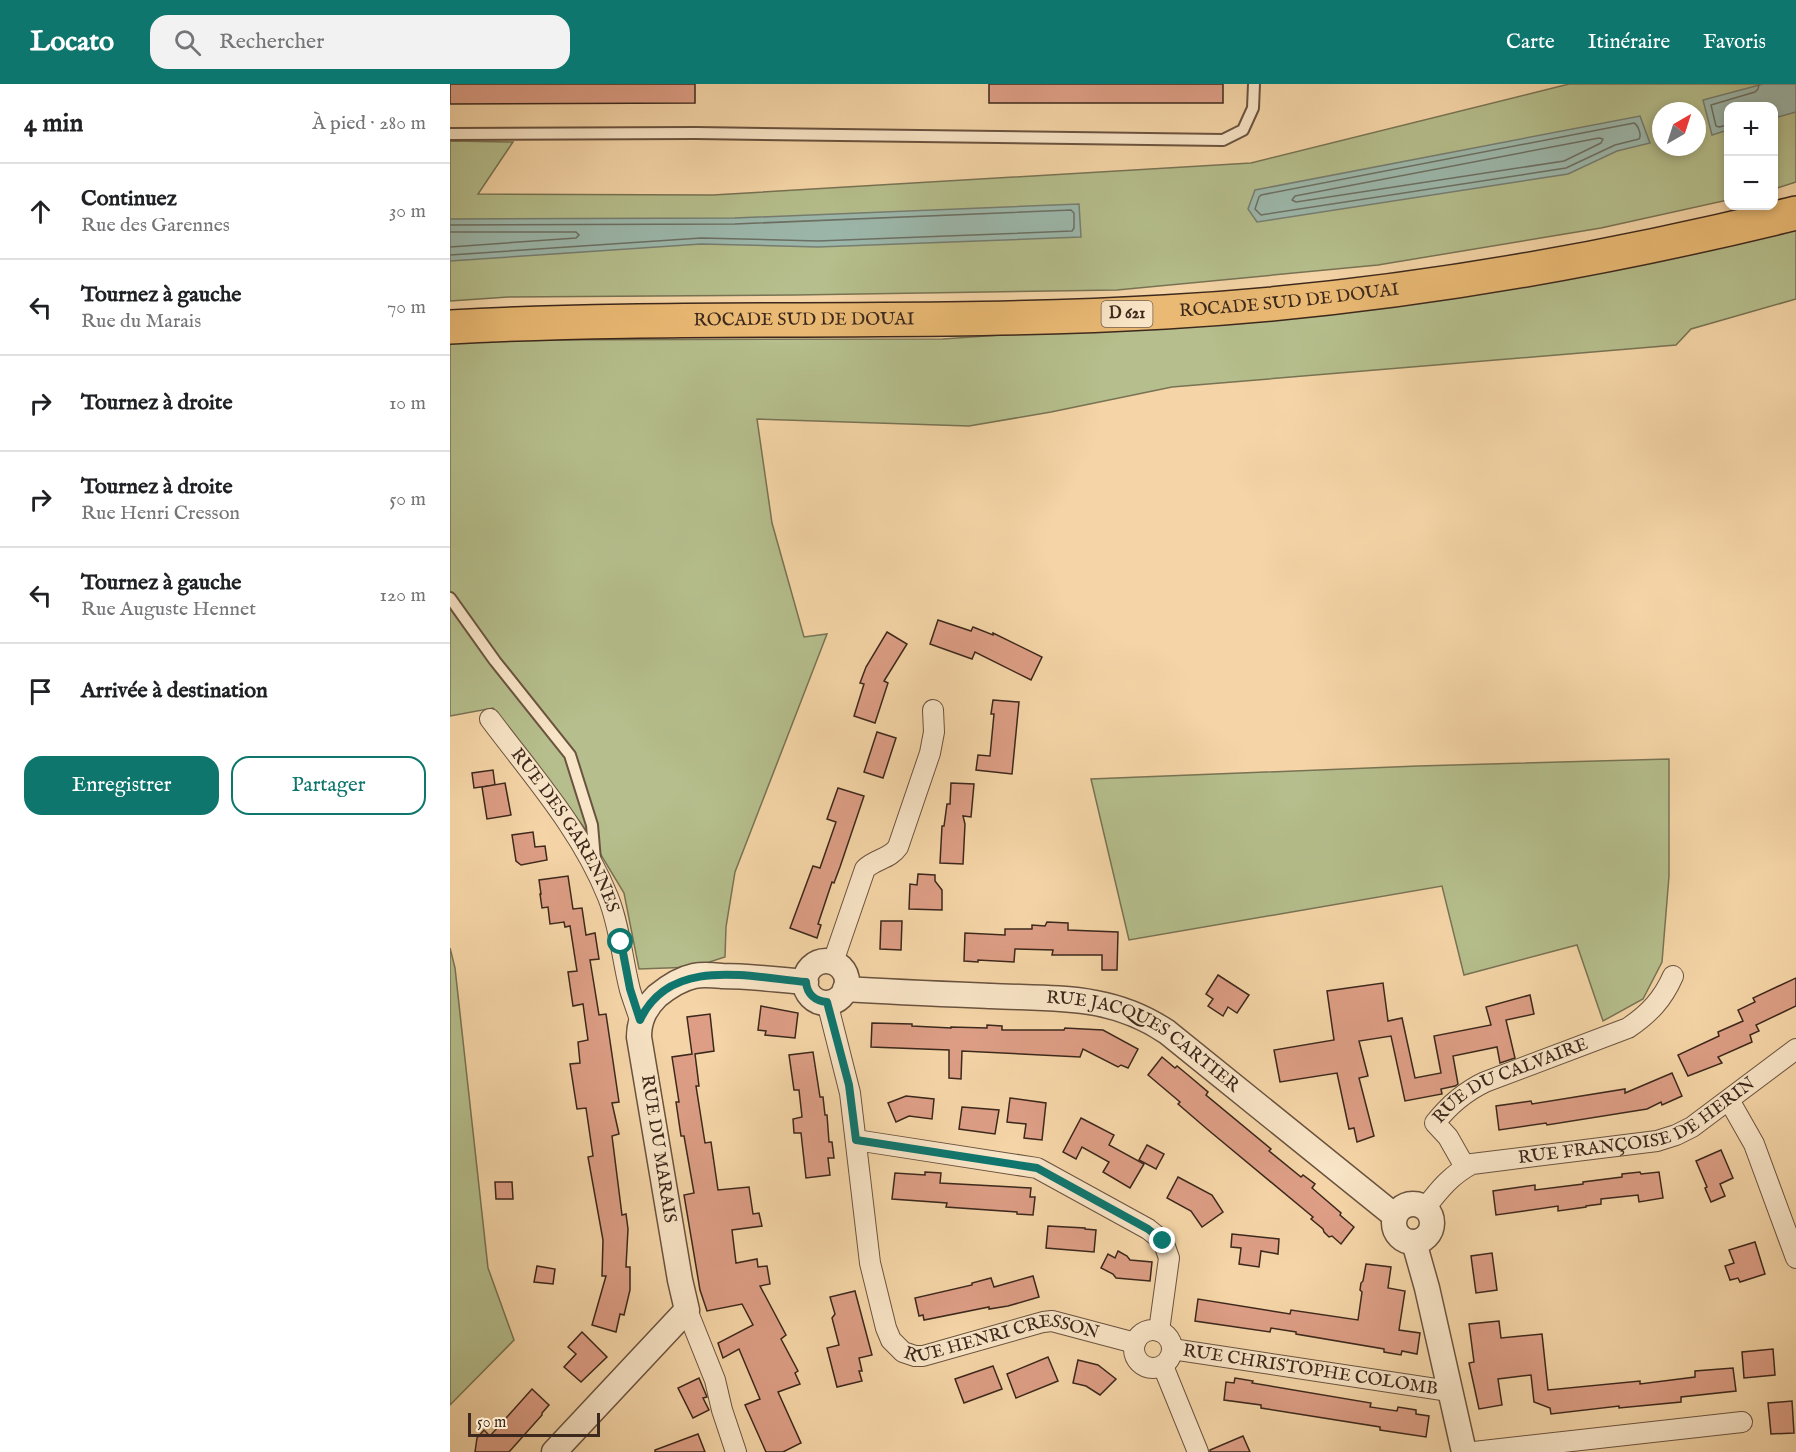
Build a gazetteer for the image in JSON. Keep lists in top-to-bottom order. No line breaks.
{"streets":{"highway":["ROCADE SUD DE DOUAI","D 621"],"street":["RUE DES GARENNES","RUE JACQUES CARTIER","RUE DU CALVAIRE","RUE FRANÇOISE DE HERIN","RUE DU MARAIS","RUE HENRI CRESSON","RUE CHRISTOPHE COLOMB"]},"crossings":[["RUE DES GARENNES","RUE DU MARAIS"],["RUE JACQUES CARTIER","RUE HENRI CRESSON"],["RUE DU CALVAIRE","RUE FRANÇOISE DE HERIN"],["RUE HENRI CRESSON","RUE CHRISTOPHE COLOMB"]],"scale_bar":"50 m","north":"top right","page":{"header":"Locato","search":"Rechercher","nav":["Carte","Itinéraire","Favoris"],"heading":["4 min","À pied · 280 m"],"map_buttons":["+","−"],"list":[["Continuez","Rue des Garennes","30 m"],["Tournez à gauche","Rue du Marais","70 m"],["Tournez à droite","10 m"],["Tournez à droite","Rue Henri Cresson","50 m"],["Tournez à gauche","Rue Auguste Hennet","120 m"],"Arrivée à destination"],"buttons":["Enregistrer","Partager"],"scale":"50 m"}}
